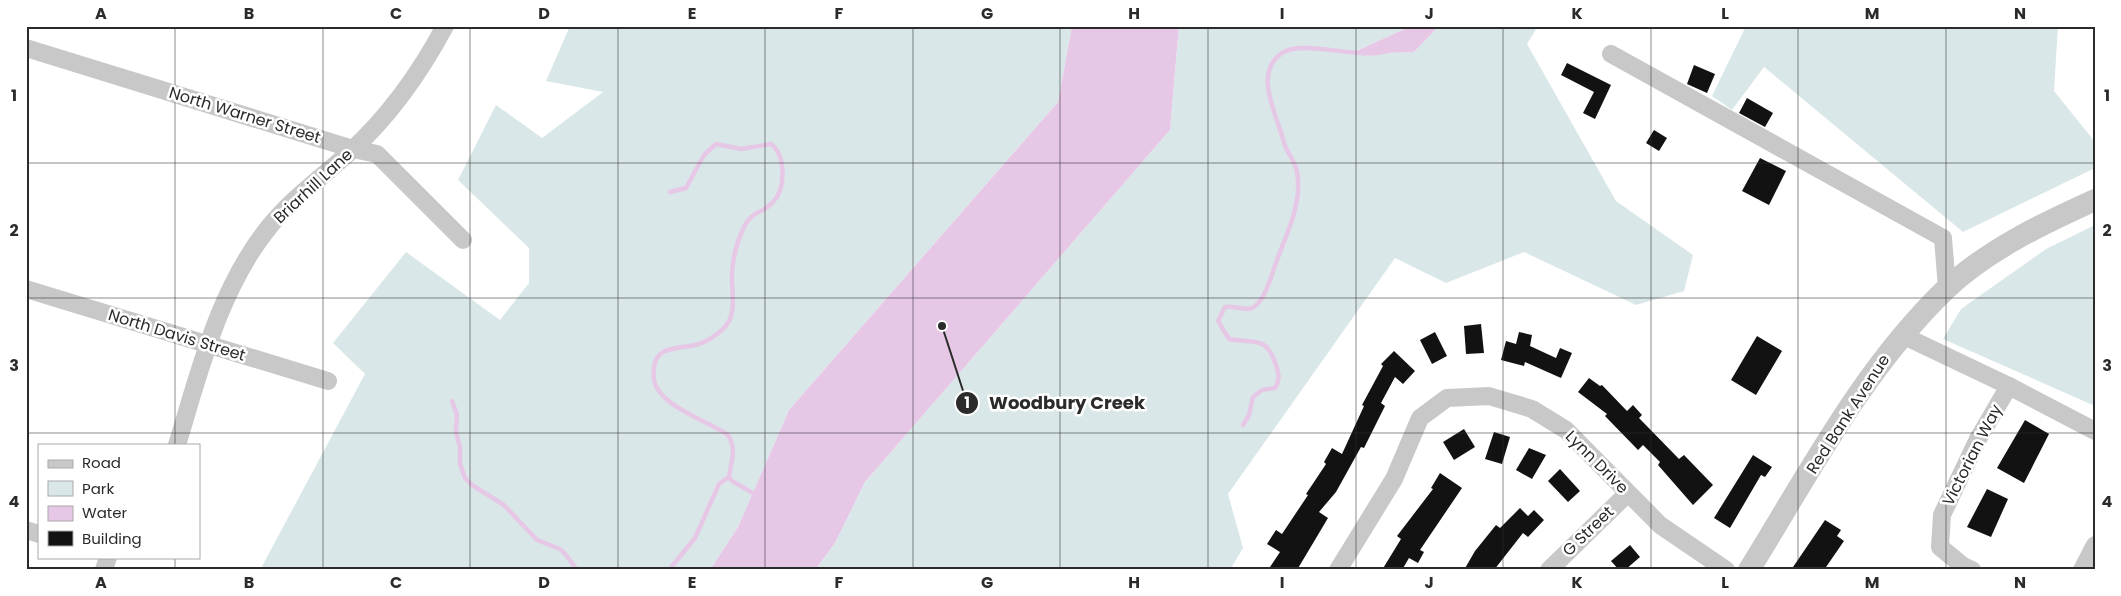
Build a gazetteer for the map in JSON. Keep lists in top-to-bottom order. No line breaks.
{"streets":{"street":["North Warner Street","Briarhill Lane","North Davis Street","Red Bank Avenue","Victorian Way","Lynn Drive","G Street"]},"crossings":[["North Warner Street","Briarhill Lane"],["Briarhill Lane","North Davis Street"],["Red Bank Avenue","Victorian Way"],["Lynn Drive","G Street"]],"places":["Woodbury Creek"],"legend":["Road","Park","Water","Building"],"grid":{"columns":["A","B","C","D","E","F","G","H","I","J","K","L","M","N"],"rows":["1","2","3","4"]}}
